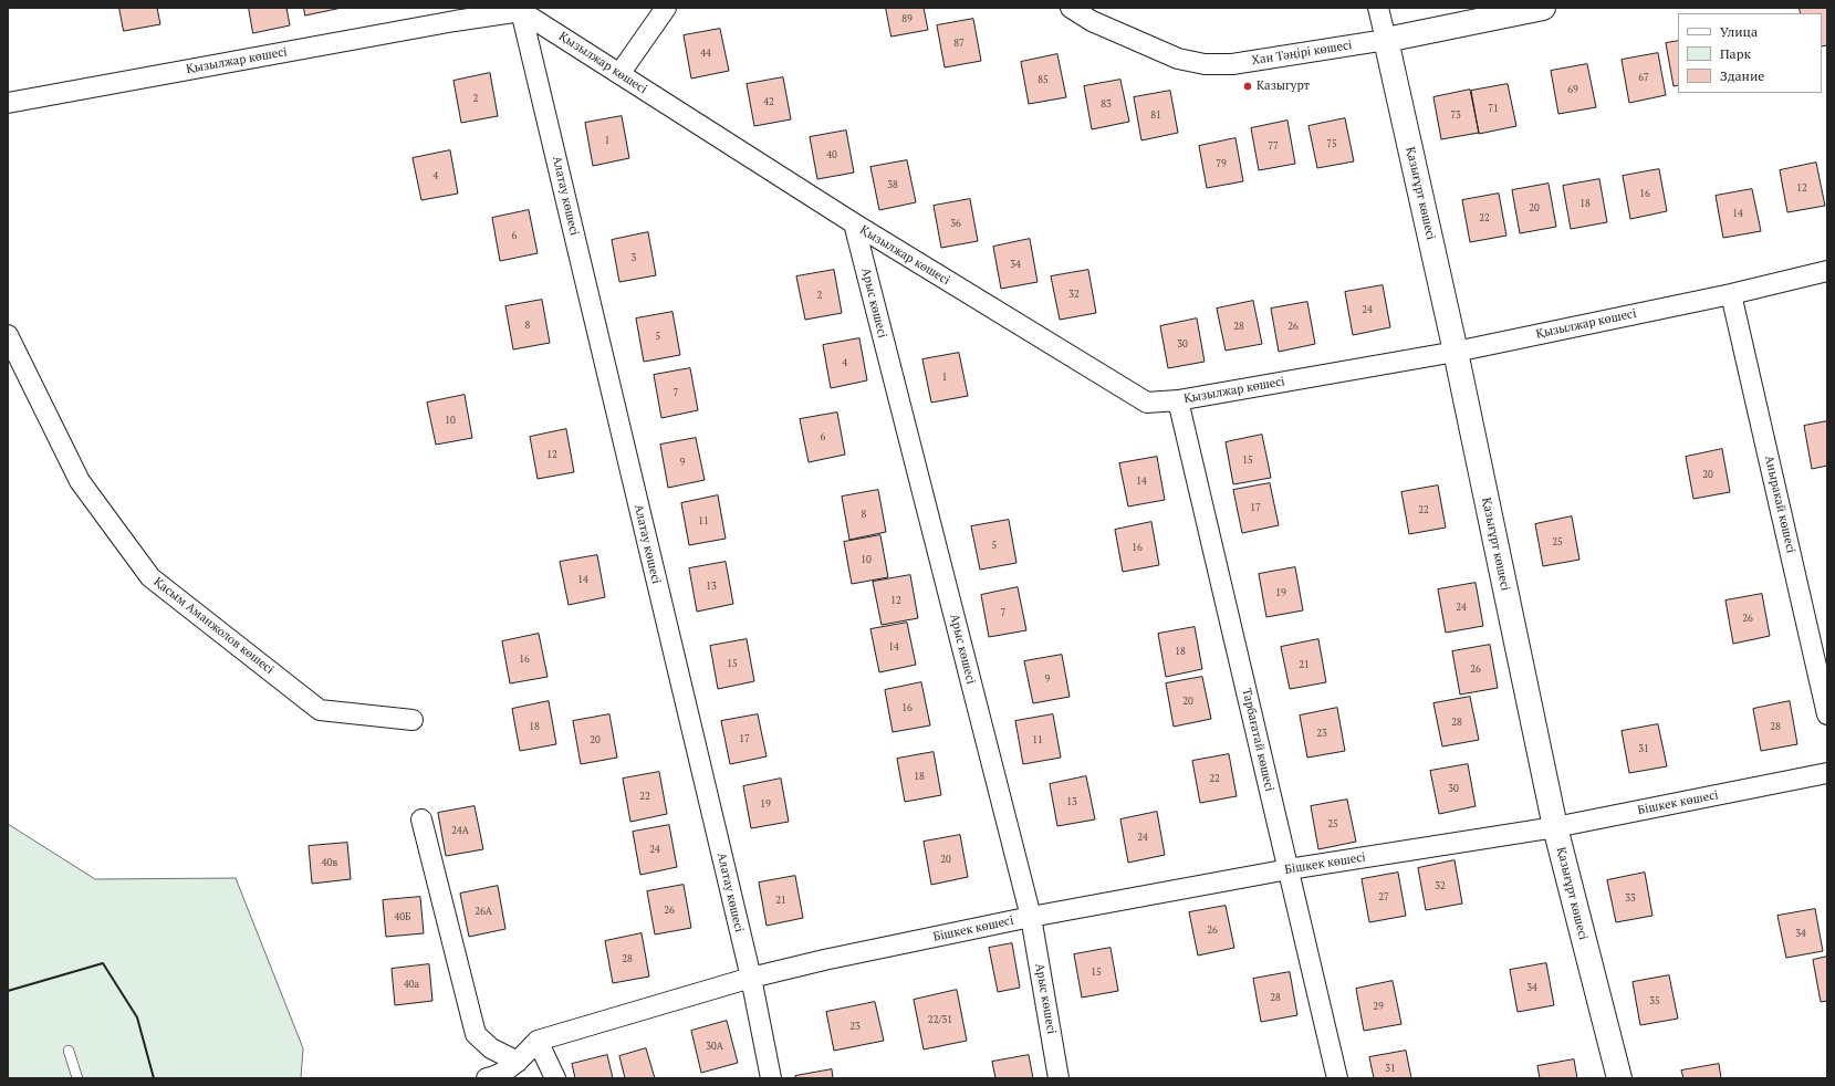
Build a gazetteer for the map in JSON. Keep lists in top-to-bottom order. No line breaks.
{"streets":{"street":["Хан Тәңірі көшесі","Қызылжар көшесі","Қазығұрт көшесі","Алатау көшесі","Арыс көшесі","Аныракай көшесі","Қасым Аманжолов көшесі","Тарбағатай көшесі","Бішкек көшесі"]},"crossings":[["Хан Тәңірі көшесі","Қазығұрт көшесі"],["Қызылжар көшесі","Қазығұрт көшесі"],["Қызылжар көшесі","Алатау көшесі"],["Қызылжар көшесі","Арыс көшесі"],["Қызылжар көшесі","Аныракай көшесі"],["Қызылжар көшесі","Тарбағатай көшесі"],["Қазығұрт көшесі","Бішкек көшесі"],["Алатау көшесі","Бішкек көшесі"],["Арыс көшесі","Бішкек көшесі"],["Тарбағатай көшесі","Бішкек көшесі"]],"places":["Казыгурт"],"house_numbers":["89","87","44","67","85","69","2","42","83","71","81","73","1","75","77","40","79","4","38","12","16","18","20","14","22","36","6","3","34","32","2","24","8","28","26","5","30","4","1","7","10","6","12","15","9","20","14","17","22","8","11","25","5","16","10","14","13","19","12","24","7","26","14","18","16","15","21","26","9","20","16","28","18","28","23","17","20","11","31","18","22","30","22","13","19","25","24А","24","24","20","40в","32","27","33","21","26","26А","40Б","26","34","28","15","40а","34","28","35","29","22/31","23","30А","31"],"legend":["Улица","Парк","Здание"]}
